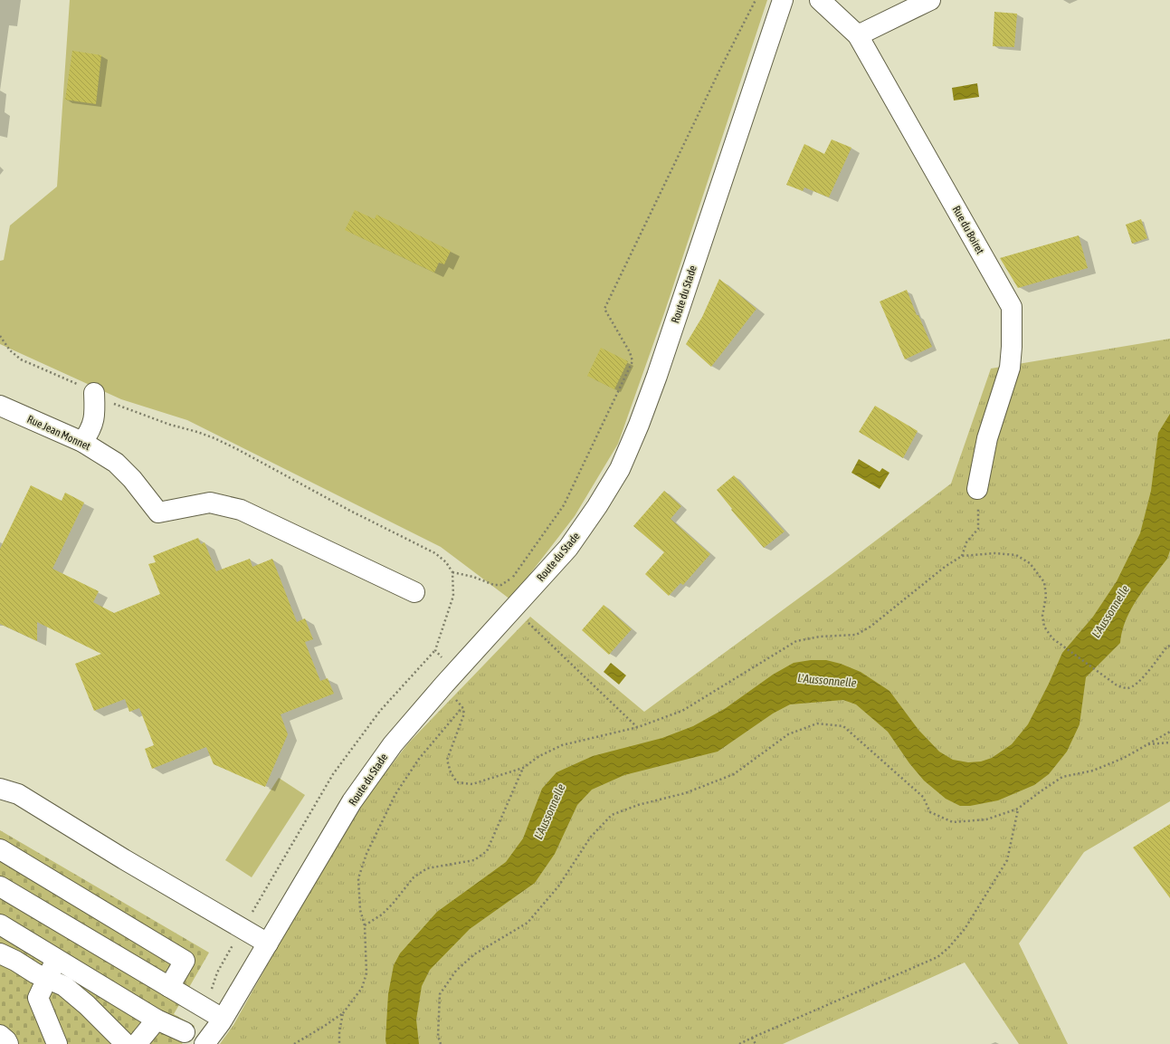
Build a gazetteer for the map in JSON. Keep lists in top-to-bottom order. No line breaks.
{"streets":{"main road":["Rue du Boiret","Route du Stade","Rue Jean Monnet"]},"water":["L'Aussonnelle"]}
